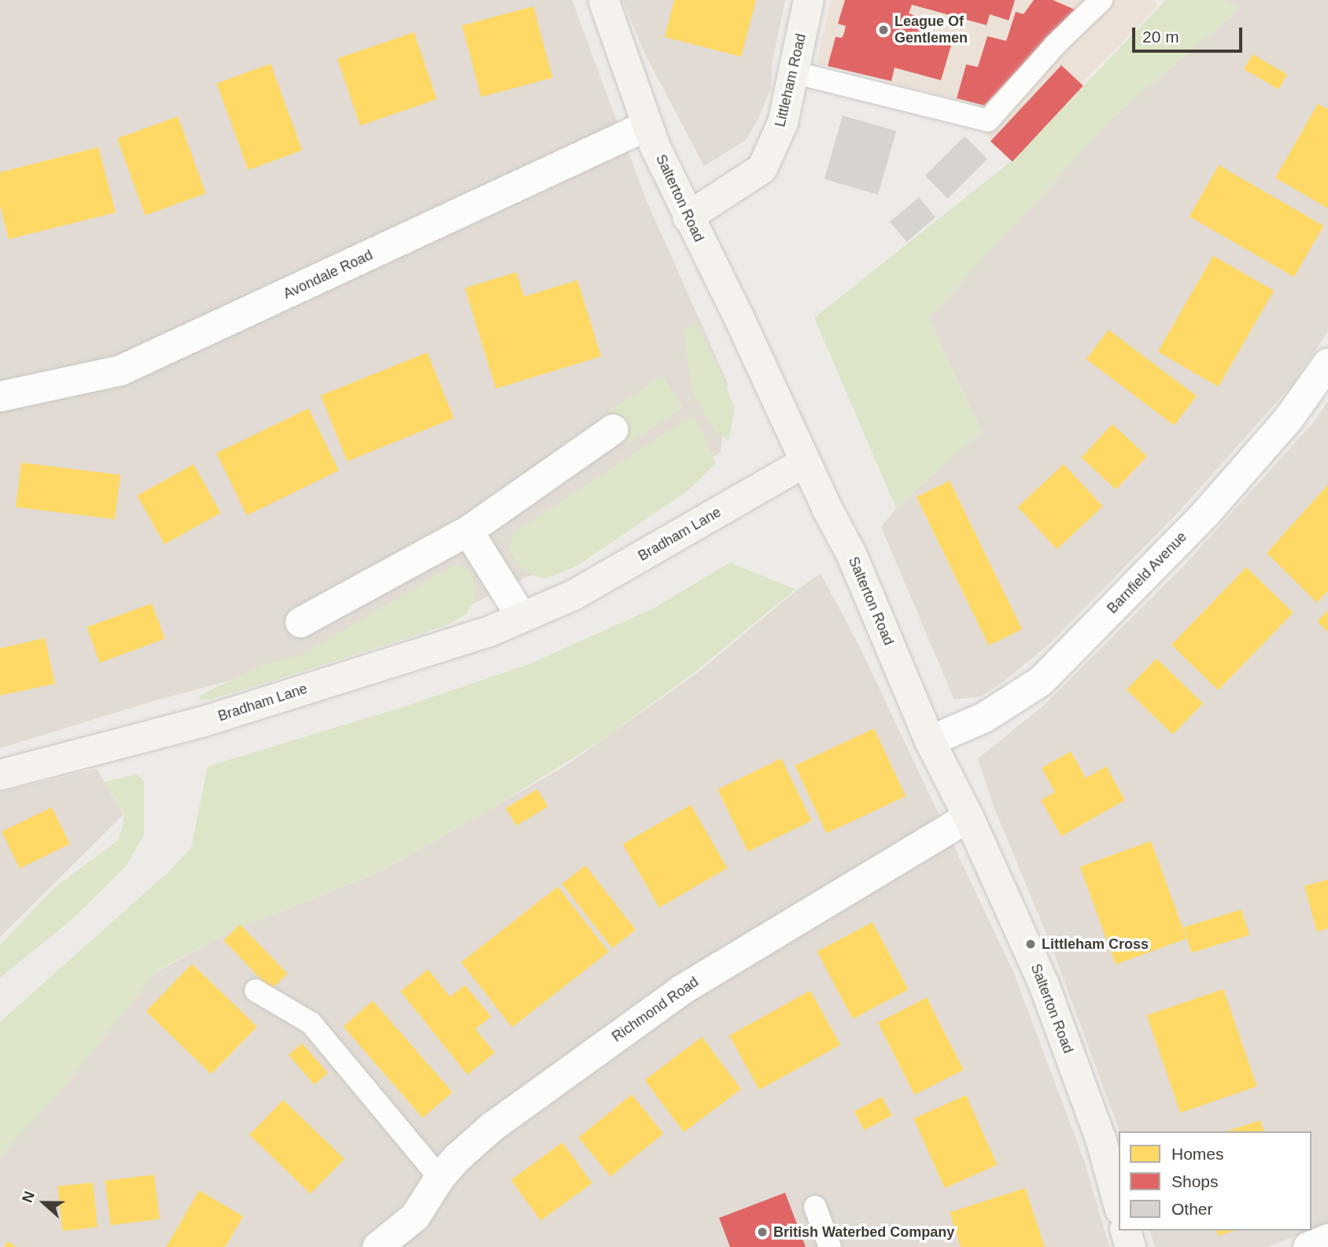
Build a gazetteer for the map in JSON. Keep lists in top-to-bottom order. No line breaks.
{"streets":{"main road":["Littleham Road","Salterton Road","Bradham Lane"],"street":["Avondale Road","Barnfield Avenue","Richmond Road"]},"crossings":[["Littleham Road","Salterton Road"],["Salterton Road","Avondale Road"],["Salterton Road","Bradham Lane"],["Salterton Road","Barnfield Avenue"],["Salterton Road","Richmond Road"]],"places":["League Of Gentlemen","Littleham Cross","British Waterbed Company"],"legend":["Homes","Shops","Other"],"scale_bar":"20 m","north":"left"}
